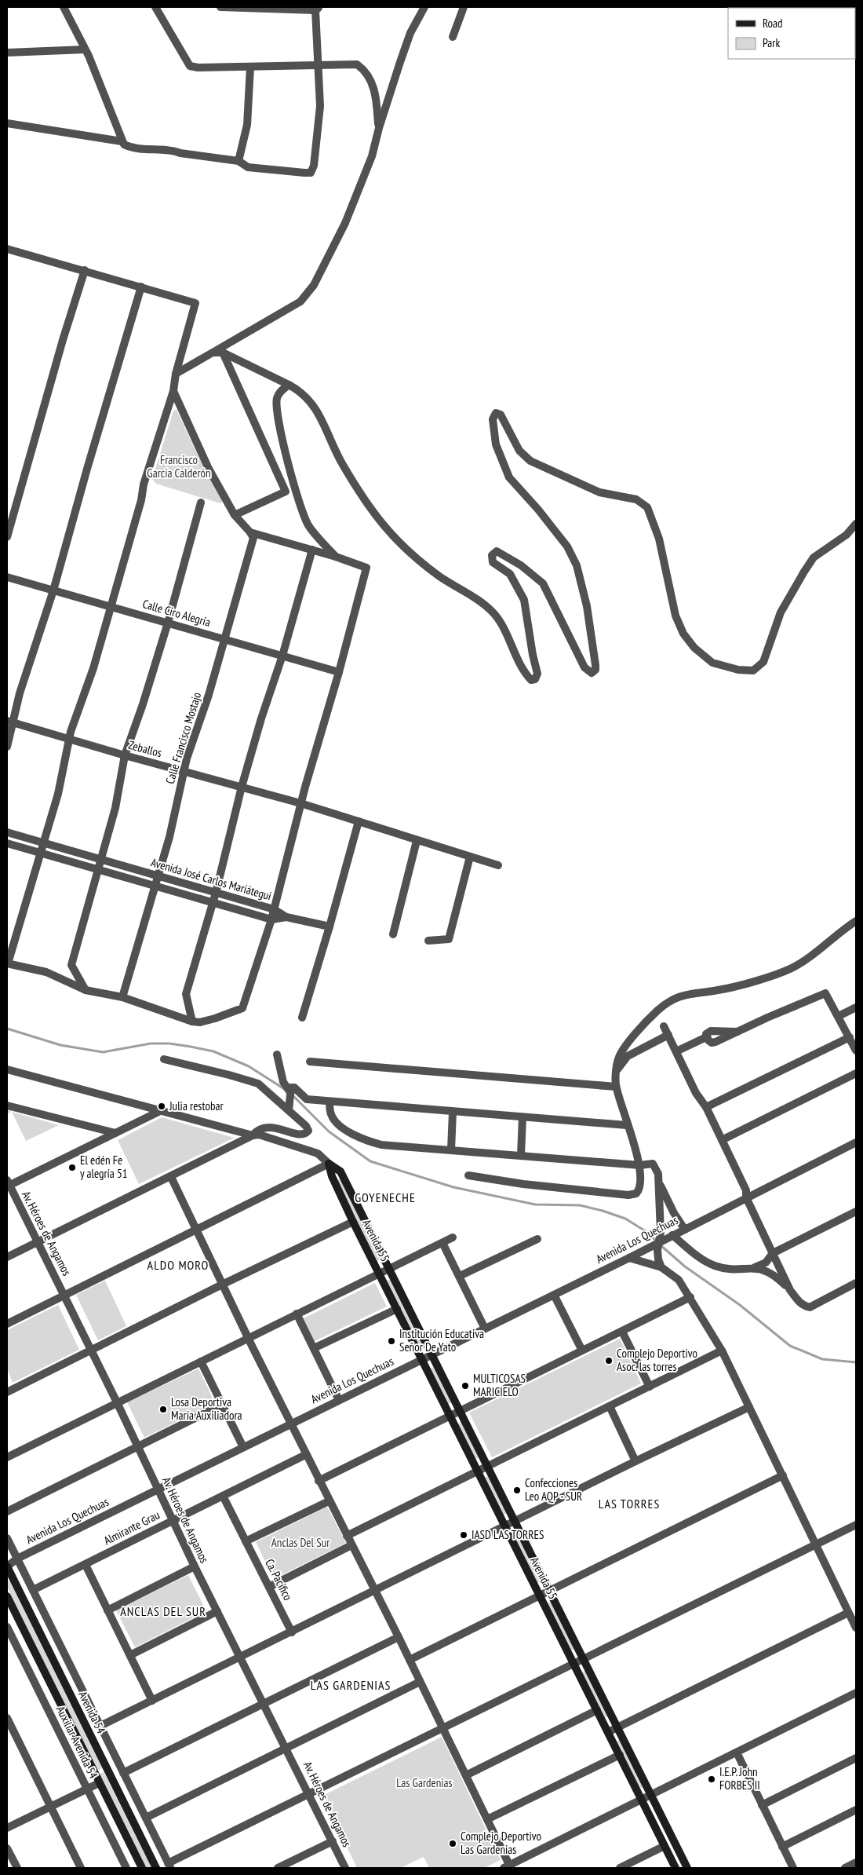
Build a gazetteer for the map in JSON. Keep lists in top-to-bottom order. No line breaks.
{"streets":{"street":["Calle Ciro Alegría","Calle Francisco Mostajo","Zeballos","Avenida José Carlos Mariátegui","Av. Héroes de Angamos","Avenida Los Quechuas","Avenida 55","Almirante Grau","Ca. Pacífico","Avenida 54","Auxiliar Avenida 54"]},"crossings":[["Calle Ciro Alegría","Calle Francisco Mostajo"],["Calle Francisco Mostajo","Zeballos"],["Calle Francisco Mostajo","Avenida José Carlos Mariátegui"],["Av. Héroes de Angamos","Avenida Los Quechuas"],["Av. Héroes de Angamos","Almirante Grau"],["Avenida Los Quechuas","Avenida 55"],["Avenida Los Quechuas","Avenida 54"],["Almirante Grau","Ca. Pacífico"]],"districts":["GOYENECHE","ALDO MORO","LAS TORRES","ANCLAS DEL SUR","LAS GARDENIAS"],"parks":["Francisco García Calderón","Anclas Del Sur","Las Gardenias"],"places":["Julia restobar","El edén Fe y alegría 51","Institución Educativa Señor De Yato","Complejo Deportivo Asoc. las torres","MULTICOSAS MARICIELO","Losa Deportiva María Auxiliadora","Confecciones Leo AQP - SUR","IASD LAS TORRES","I.E.P. John FORBES II","Complejo Deportivo Las Gardenias"],"legend":["Road","Park"]}
